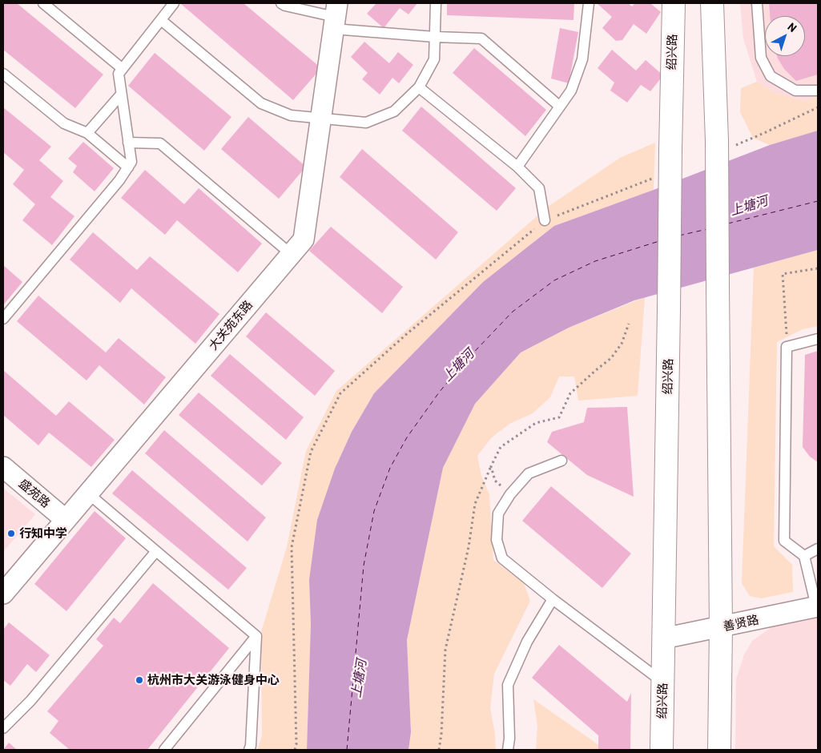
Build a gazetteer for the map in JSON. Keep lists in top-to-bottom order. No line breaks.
{"streets":{"main road":["绍兴路"],"street":["大关苑东路","盛苑路","善贤路"]},"crossings":[["绍兴路","善贤路"],["大关苑东路","盛苑路"]],"water":["上塘河"],"places":["行知中学","杭州市大关游泳健身中心"],"north":"top right"}
